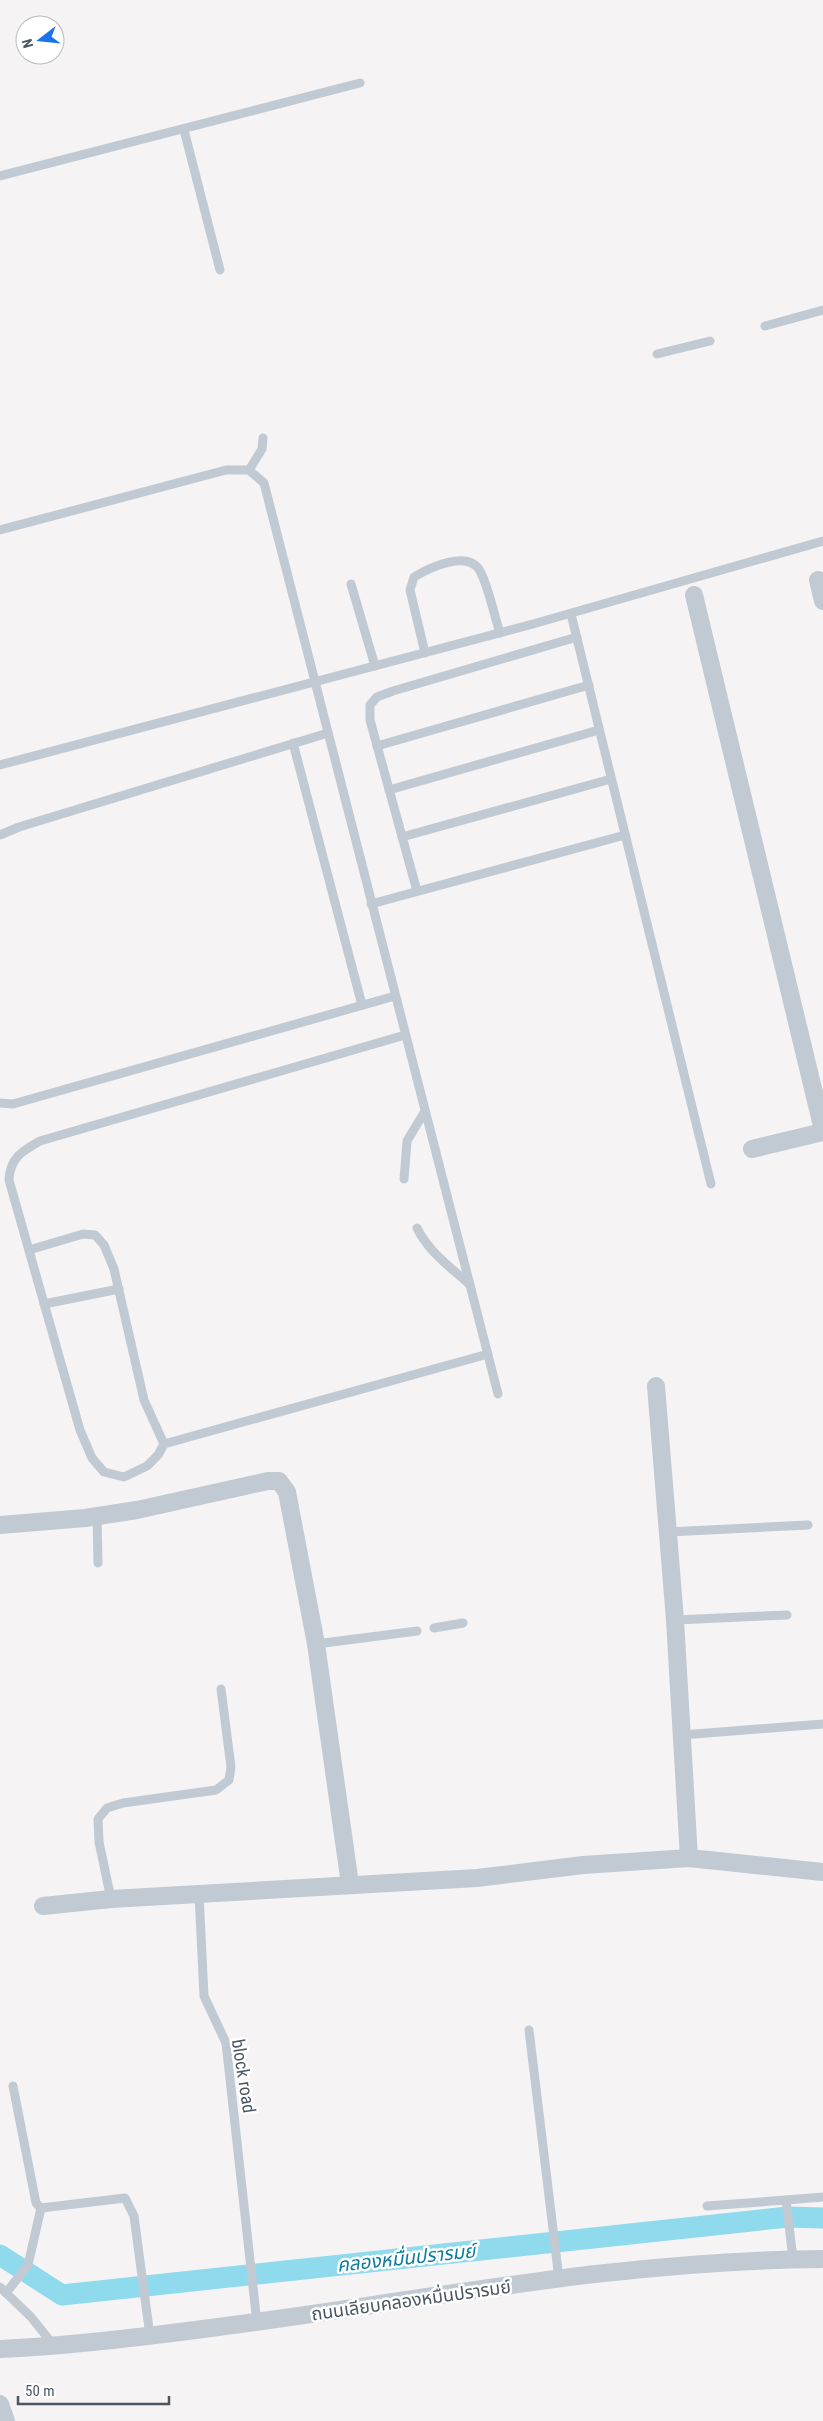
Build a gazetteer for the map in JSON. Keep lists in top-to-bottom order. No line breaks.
{"streets":{"street":["ถนนเลียบคลองหมื่นปรารมย์"],"lane":["block road"]},"crossings":[["block road","ถนนเลียบคลองหมื่นปรารมย์"]],"water":["คลองหมื่นปรารมย์"],"scale_bar":"50 m","north":"left"}
